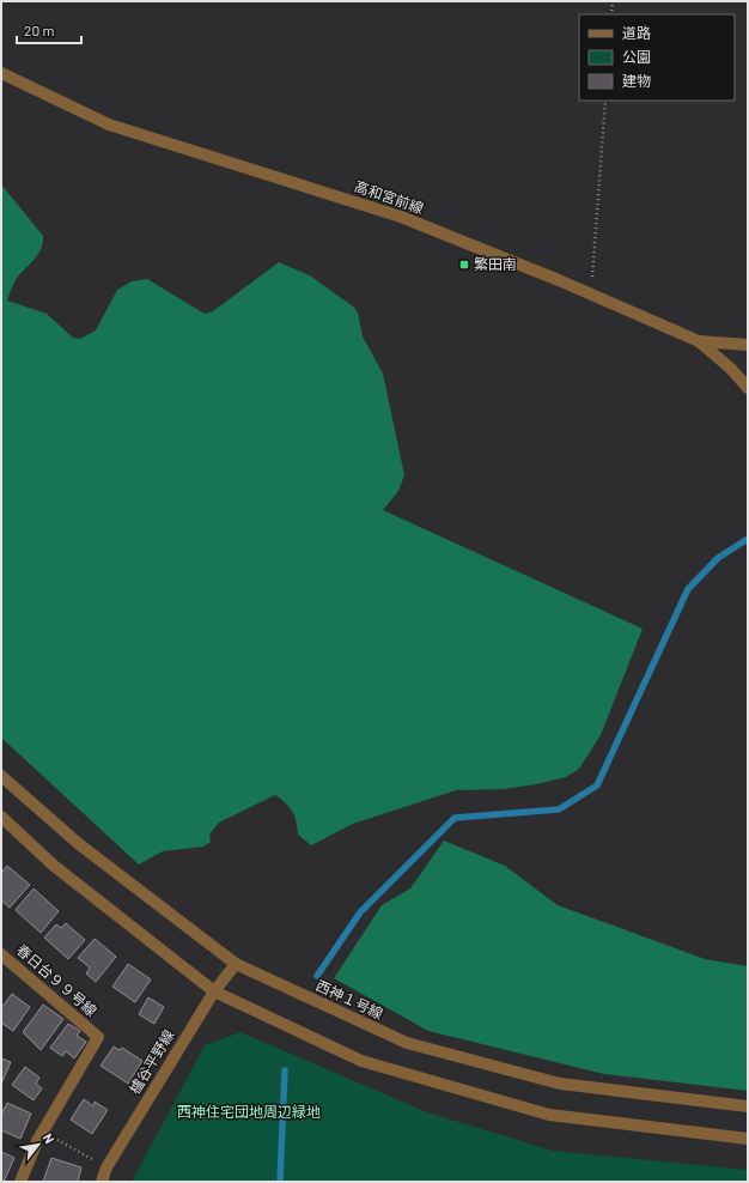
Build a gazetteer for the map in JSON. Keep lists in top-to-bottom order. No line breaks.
{"streets":{"street":["高和宮前線","春日台９９号線","西神１号線","櫨谷平野線"]},"crossings":[["西神１号線","櫨谷平野線"]],"parks":["西神住宅団地周辺緑地"],"places":{"transit":["繁田南"]},"legend":["道路","公園","建物"],"scale_bar":"20 m","north":"top right"}
